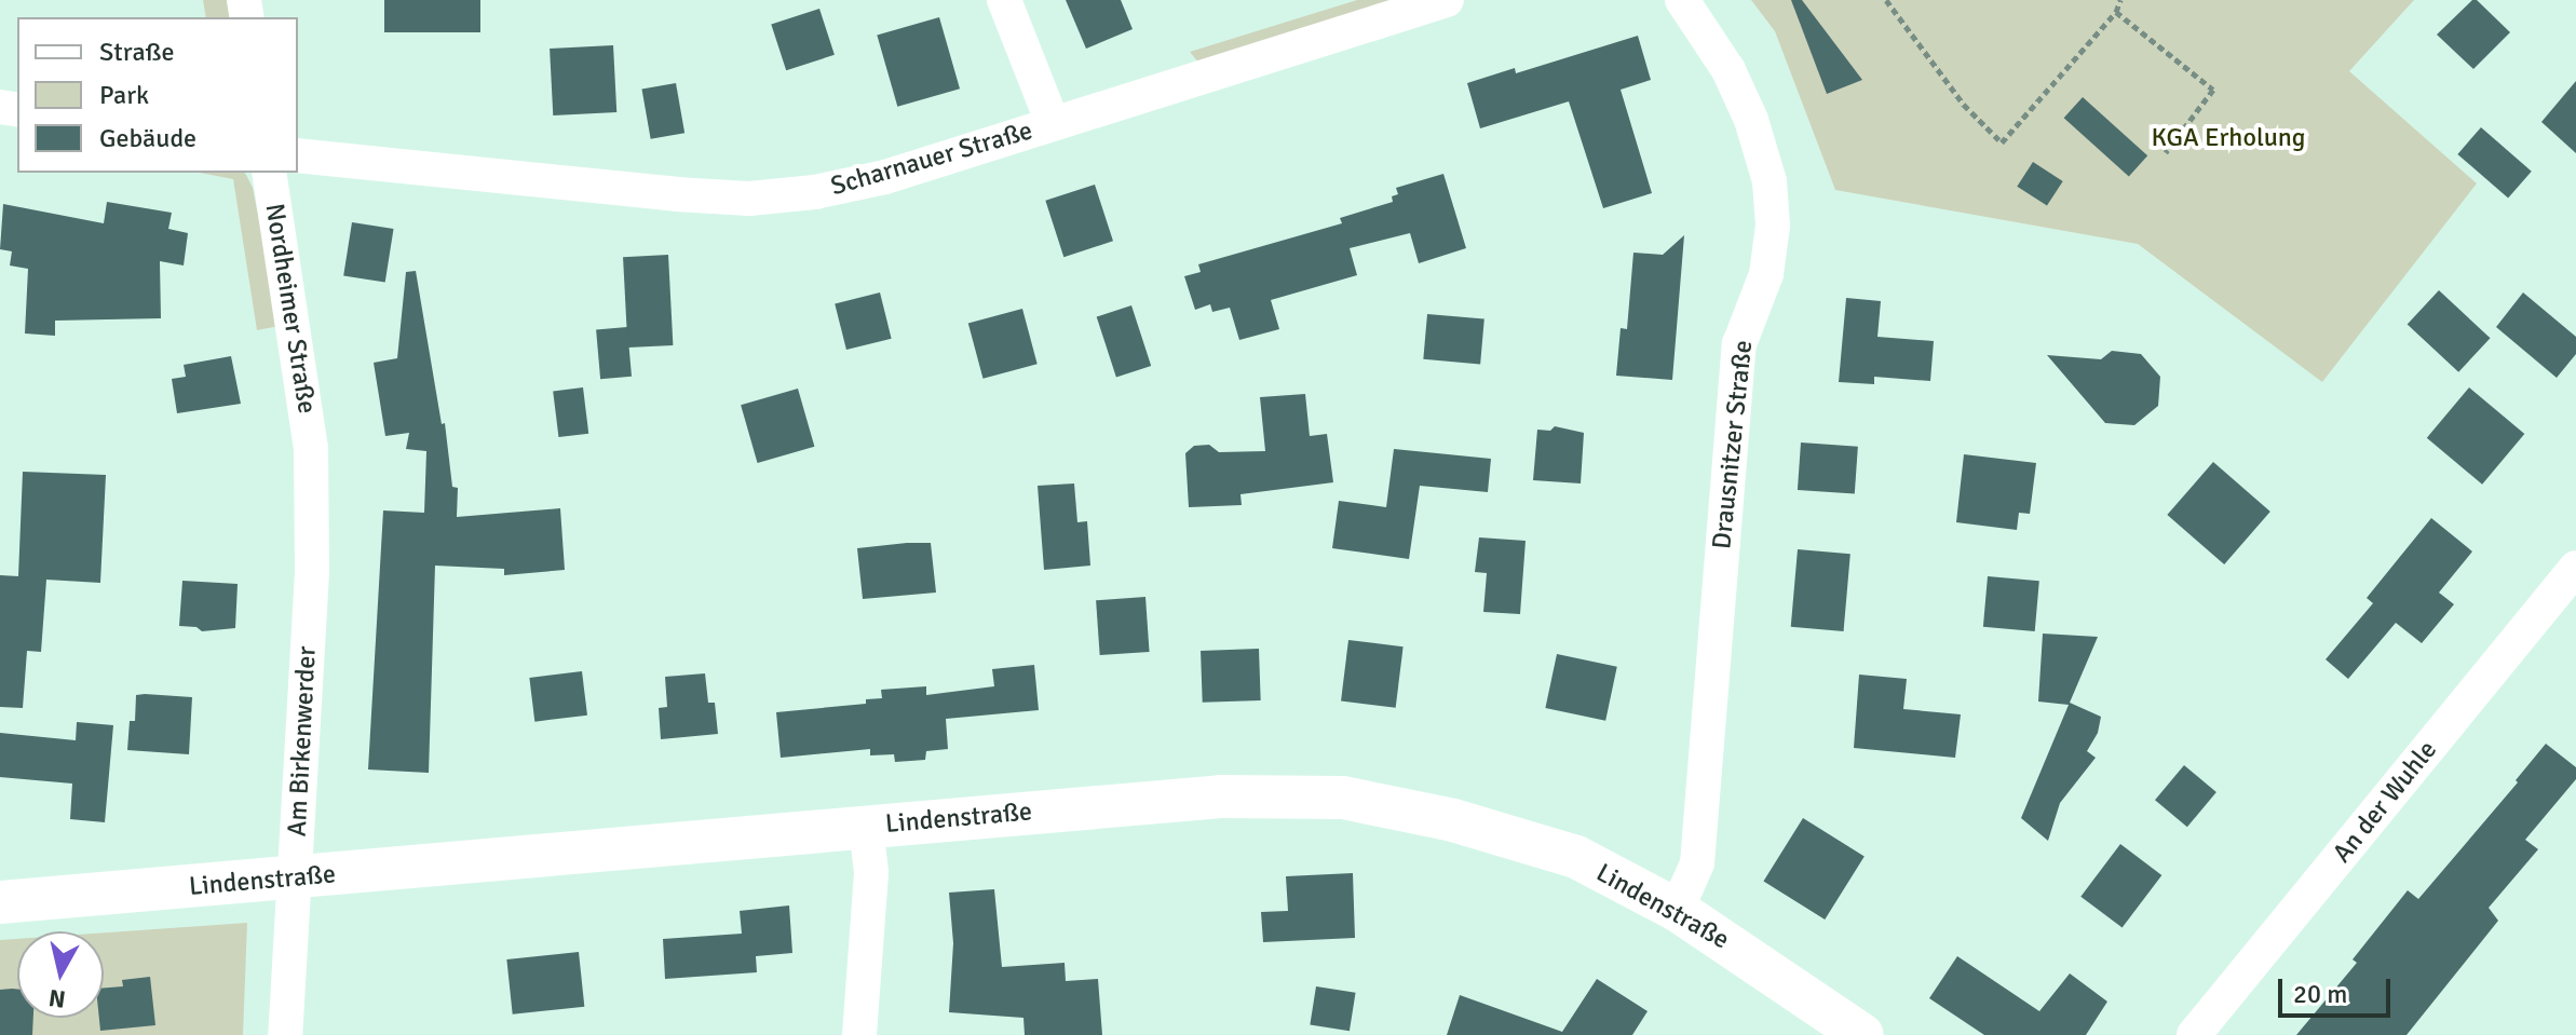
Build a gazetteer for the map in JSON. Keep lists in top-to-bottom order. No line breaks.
{"streets":{"street":["Scharnauer Straße","Nordheimer Straße","Drausnitzer Straße","Am Birkenwerder","An der Wuhle","Lindenstraße"]},"crossings":[["Nordheimer Straße","Am Birkenwerder"],["Drausnitzer Straße","Lindenstraße"],["Am Birkenwerder","Lindenstraße"]],"parks":["KGA Erholung"],"legend":["Straße","Park","Gebäude"],"scale_bar":"20 m","north":"bottom"}
